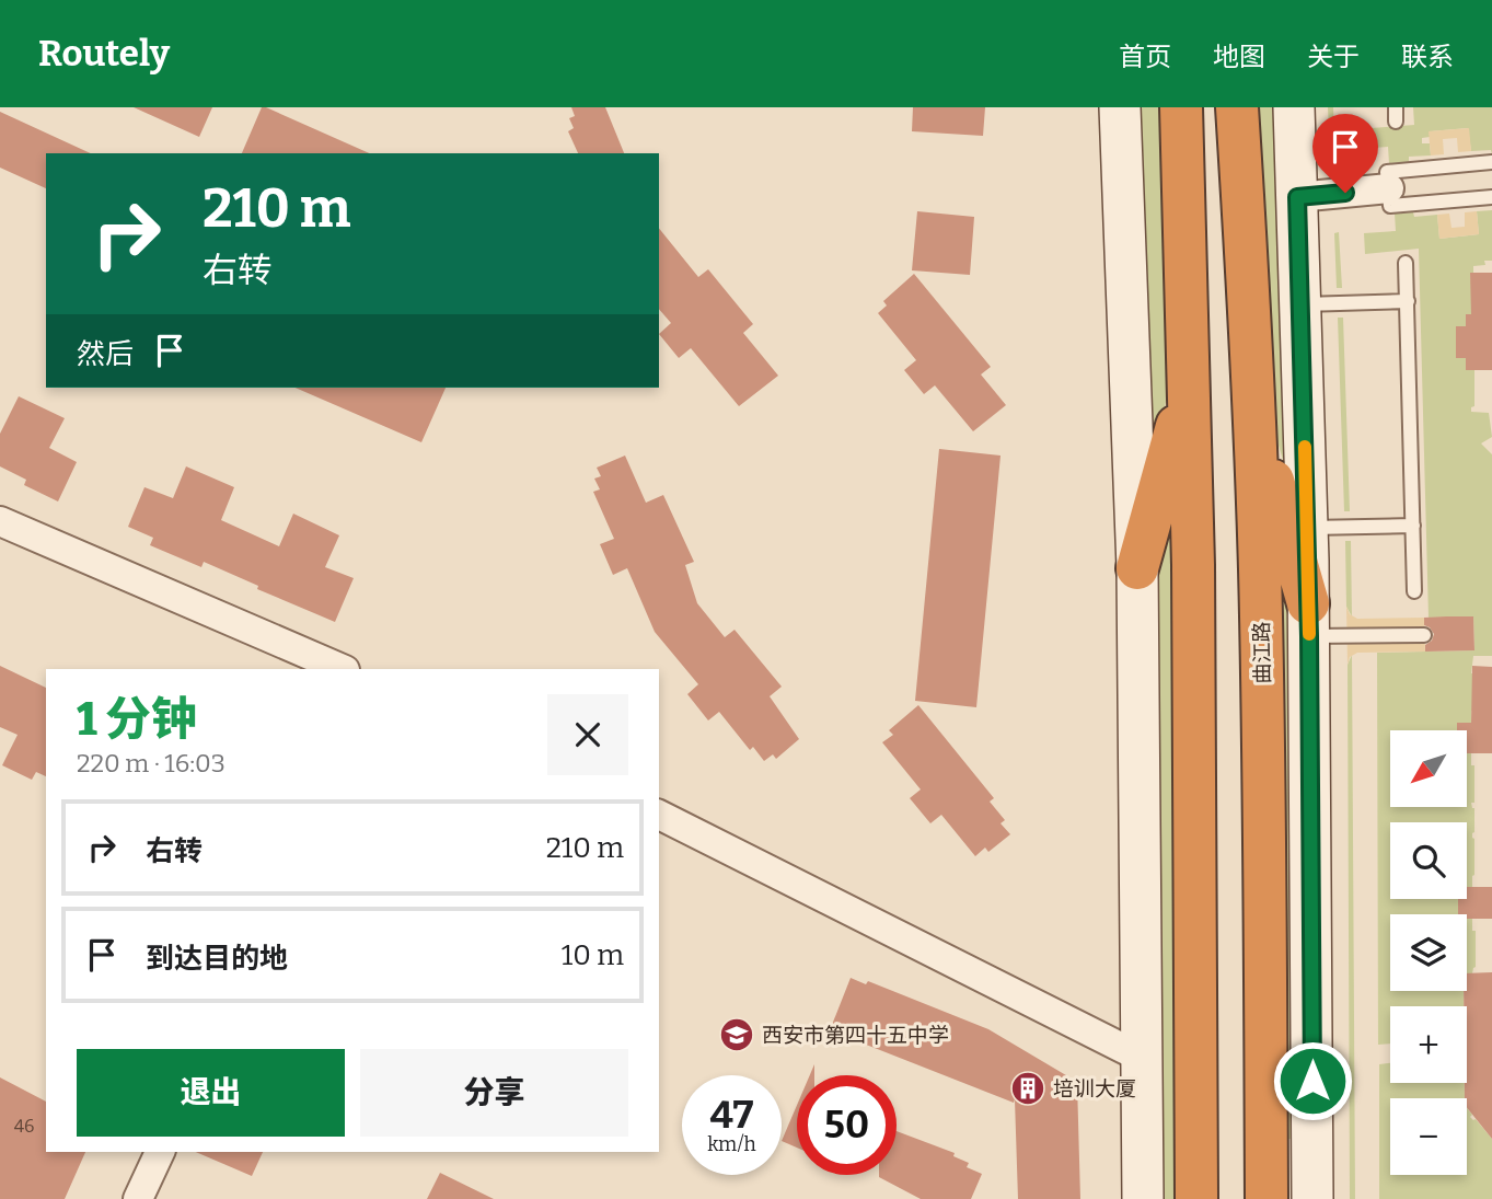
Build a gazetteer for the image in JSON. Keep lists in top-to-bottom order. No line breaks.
{"streets":{"highway":["曲江路"]},"places":{"school or university":["西安市第四十五中学"],"building":["培训大厦"]},"house_numbers":["46"],"north":"bottom left","page":{"header":"Routely","nav":["首页","地图","关于","联系"],"turn":["210 m","右转"],"then":"然后","heading":["1 分钟","220 m · 16:03"],"map_buttons":["+","−"],"list":[{"name":"右转","value":"210 m"},{"name":"到达目的地","value":"10 m"}],"buttons":["退出","分享"],"speed":"47 km/h","limit":"50"}}
